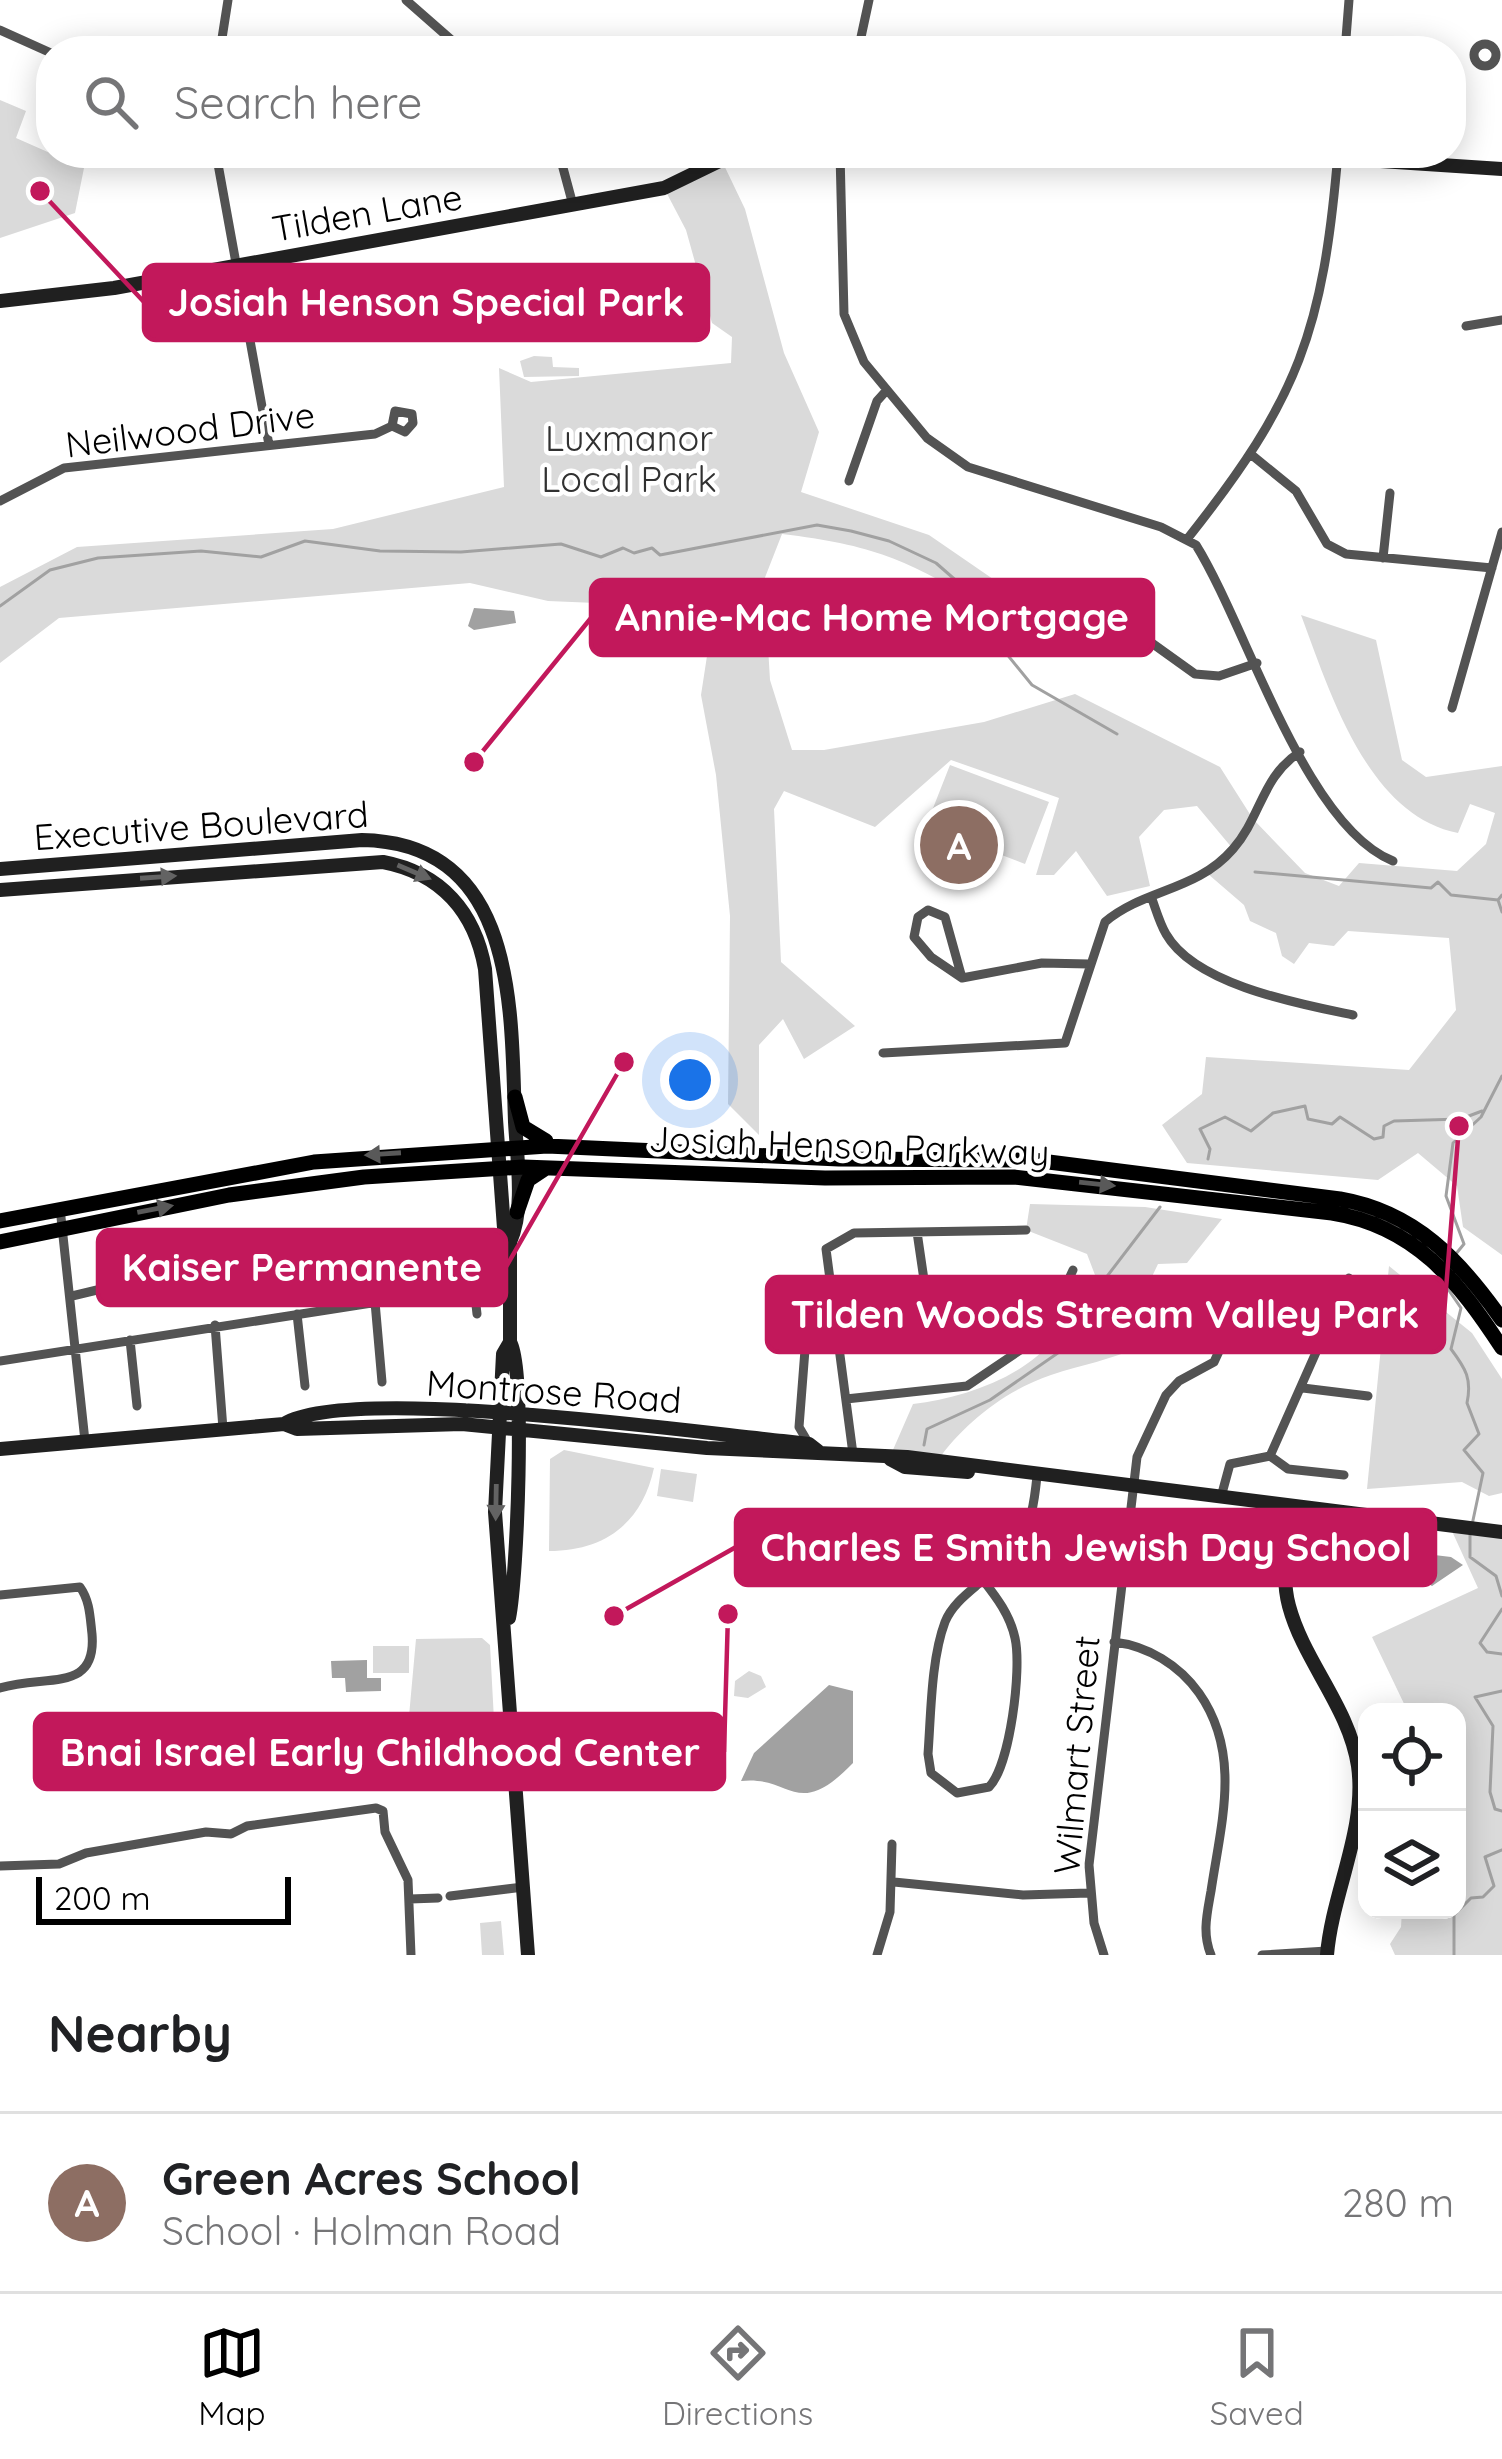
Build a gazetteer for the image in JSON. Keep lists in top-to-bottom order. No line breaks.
{"streets":{"main road":["Josiah Henson Parkway"],"street":["Tilden Lane","Neilwood Drive","Executive Boulevard","Montrose Road","Wilmart Street"]},"crossings":[["Montrose Road","Wilmart Street"]],"parks":["Luxmanor Local Park"],"places":["Josiah Henson Special Park","Annie-Mac Home Mortgage","Kaiser Permanente","Tilden Woods Stream Valley Park","Bnai Israel Early Childhood Center","Charles E Smith Jewish Day School"],"scale_bar":"200 m","page":{"search":"Search here","pins":"A","scale":"200 m","heading":"Nearby","list":[{"mark":"A","name":"Green Acres School","note":"School · Holman Road","value":"280 m"}],"nav":["Map","Directions","Saved"]}}
